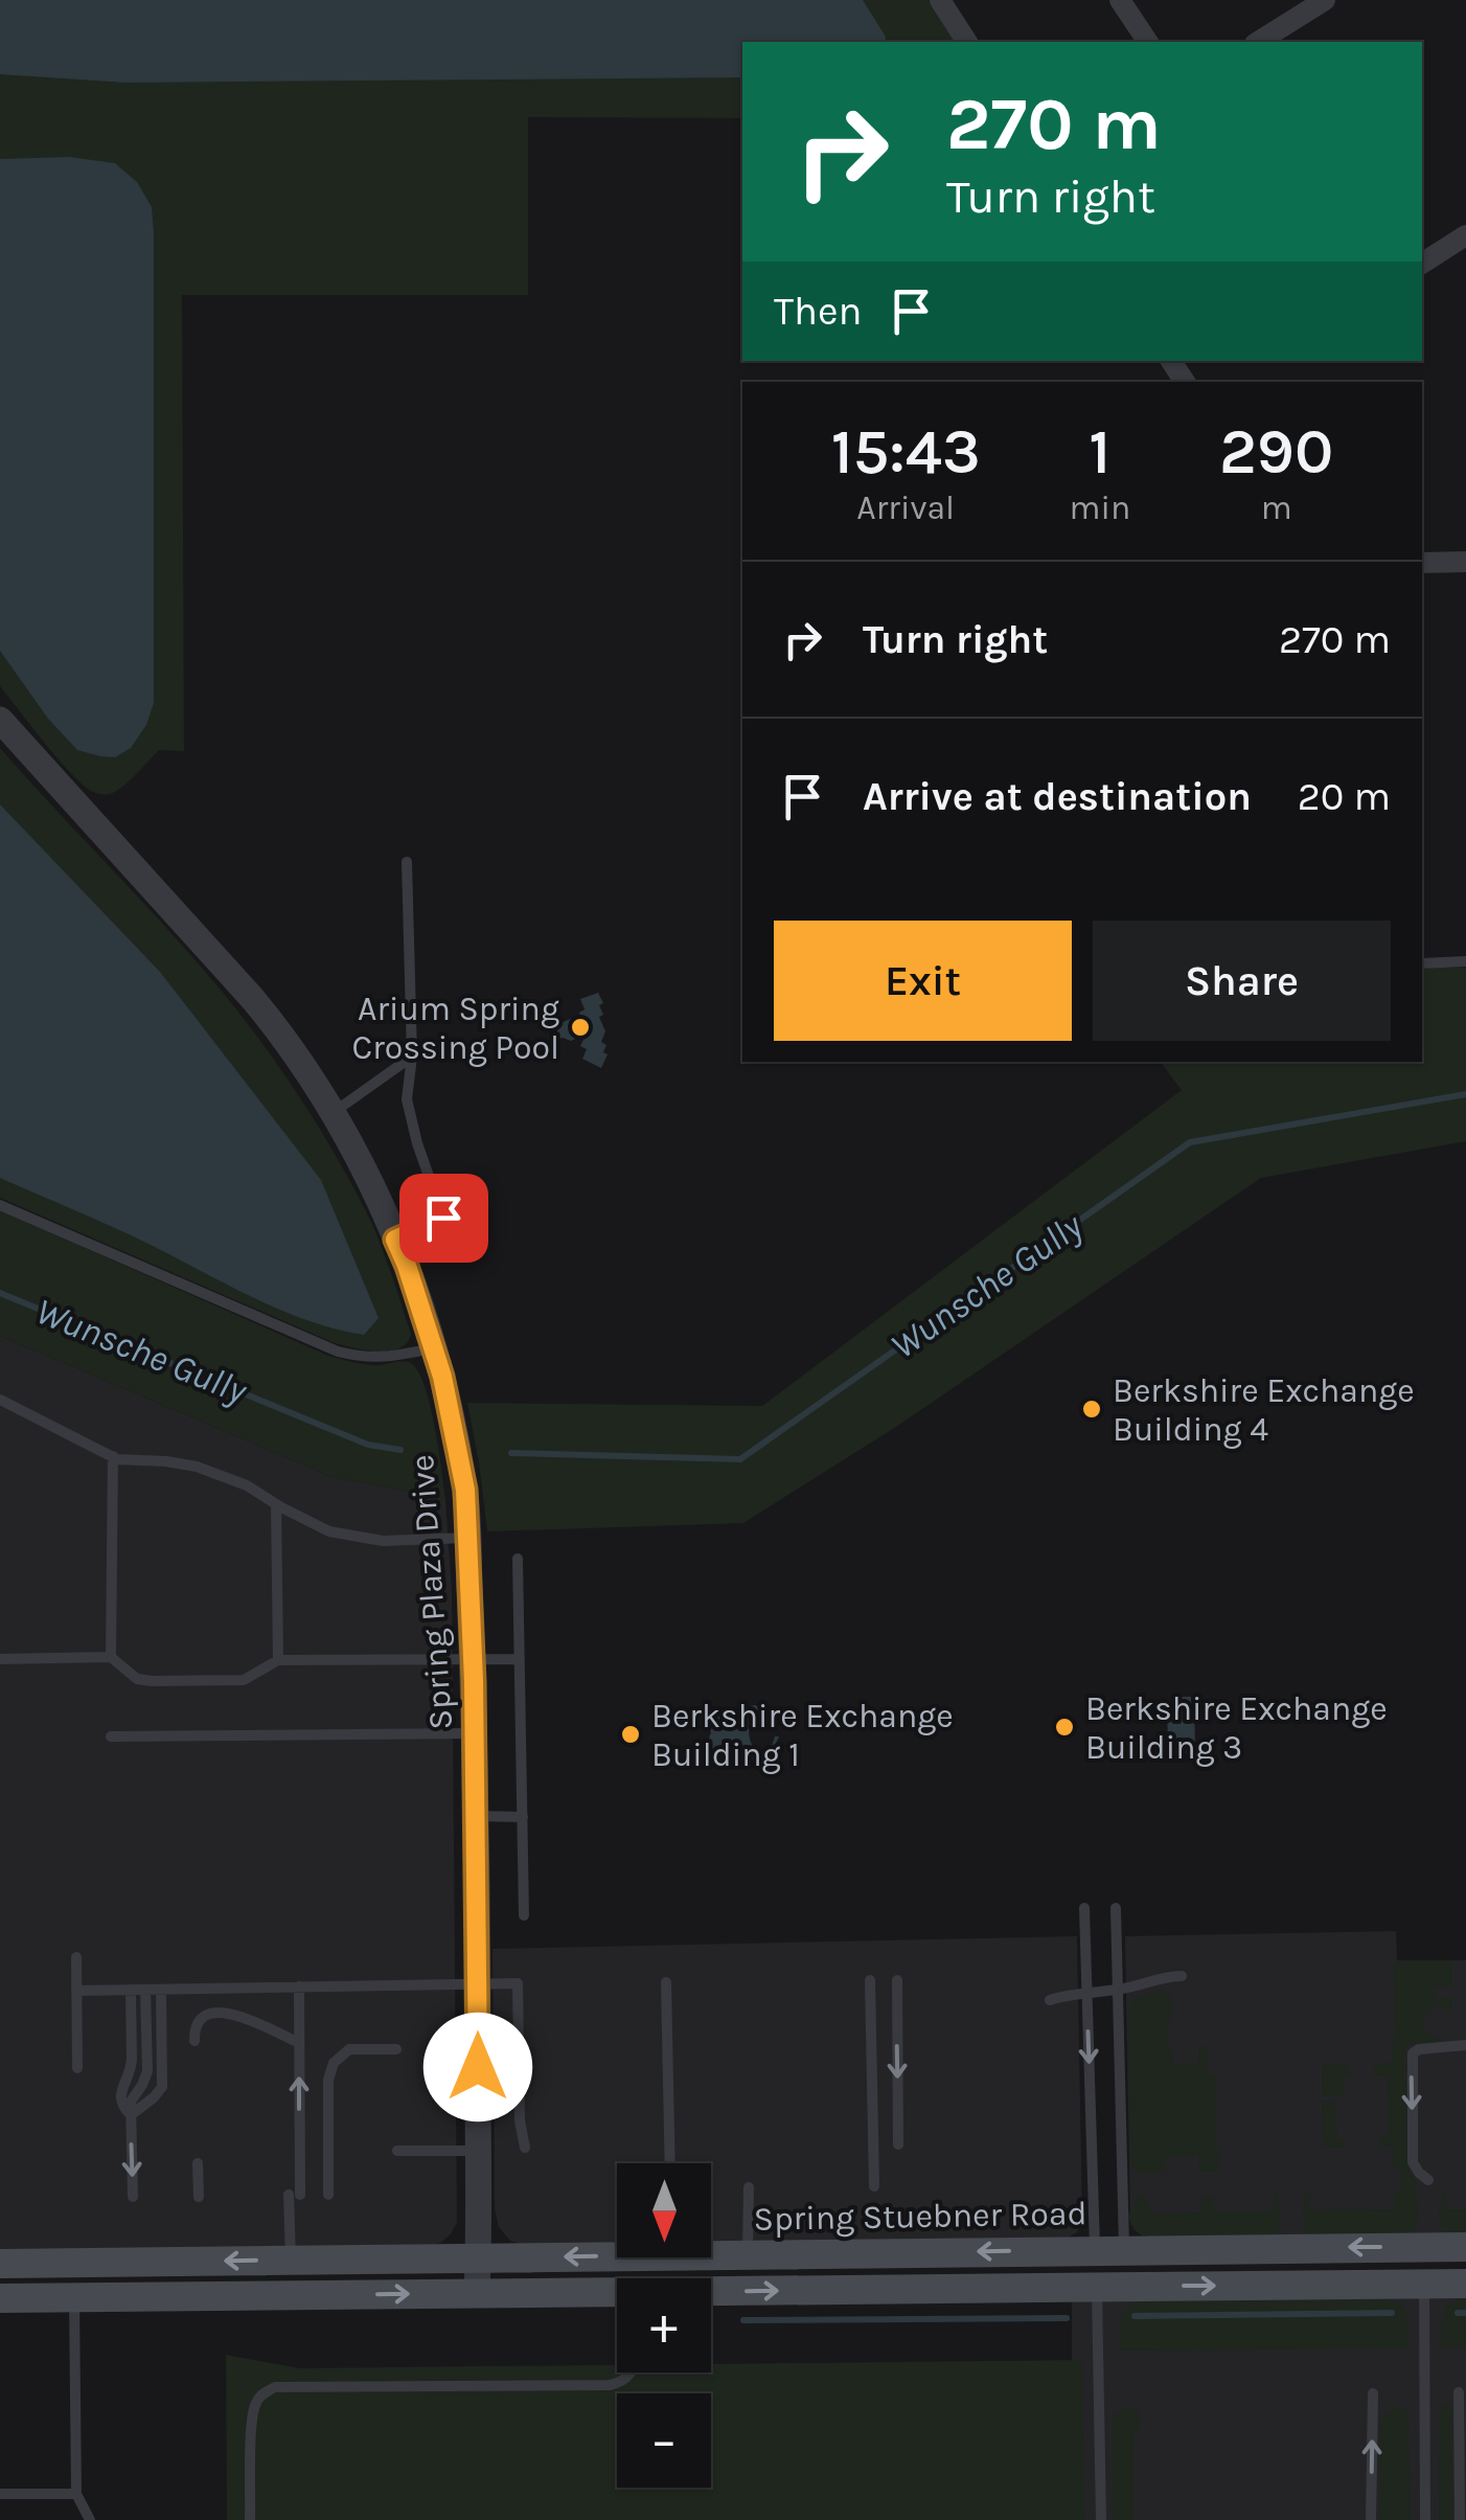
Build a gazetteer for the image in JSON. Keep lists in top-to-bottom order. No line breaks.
{"streets":{"main road":["Spring Stuebner Road"],"street":["Spring Plaza Drive"]},"crossings":[["Spring Plaza Drive","Spring Stuebner Road"]],"water":["Wunsche Gully"],"places":["Arium Spring Crossing Pool","Berkshire Exchange Building 4","Berkshire Exchange Building 3","Berkshire Exchange Building 1"],"north":"bottom","page":{"turn":["270 m","Turn right"],"then":"Then","eta":["15:43","Arrival","1","min","290","m"],"list":[{"name":"Turn right","value":"270 m"},{"name":"Arrive at destination","value":"20 m"}],"buttons":["Exit","Share"],"map_buttons":["+","−"]}}
